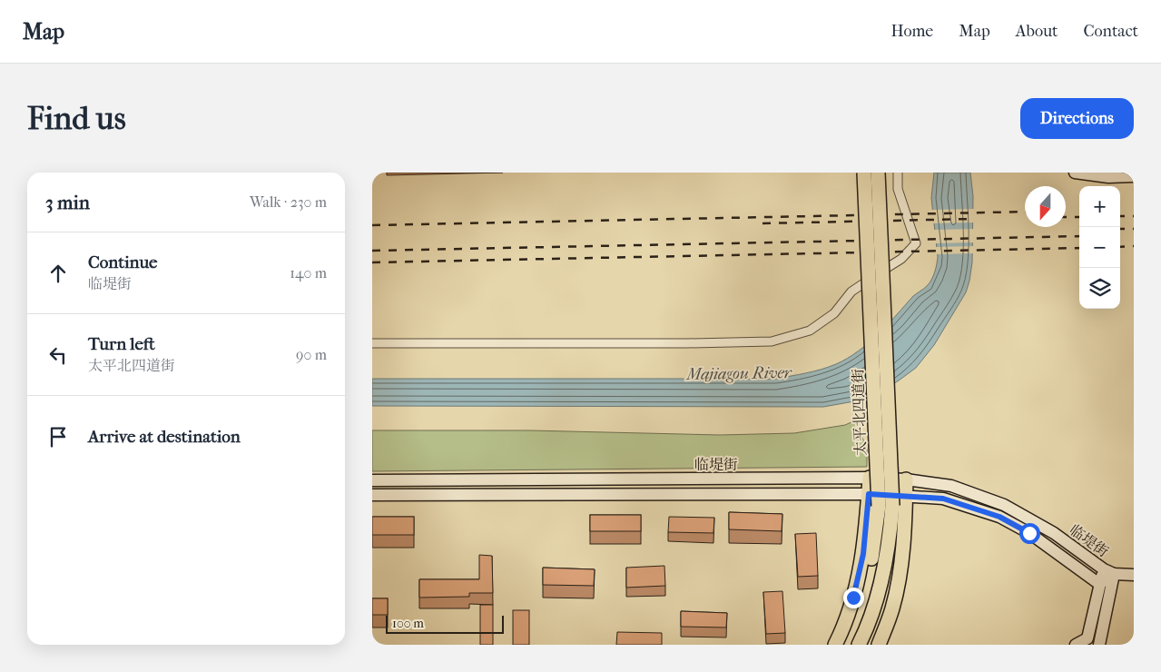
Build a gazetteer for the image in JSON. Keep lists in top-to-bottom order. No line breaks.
{"streets":{"main road":["太平北四道街"],"street":["临堤街"]},"crossings":[["太平北四道街","临堤街"]],"water":["Majiagou River"],"scale_bar":"100 m","north":"bottom","page":{"header":"Map","nav":["Home","Map","About","Contact"],"buttons":"Directions","title":"Find us","heading":["3 min","Walk · 230 m"],"map_buttons":["+","−"],"list":[["Continue","临堤街","140 m"],["Turn left","太平北四道街","90 m"],"Arrive at destination"],"scale":"100 m"}}
